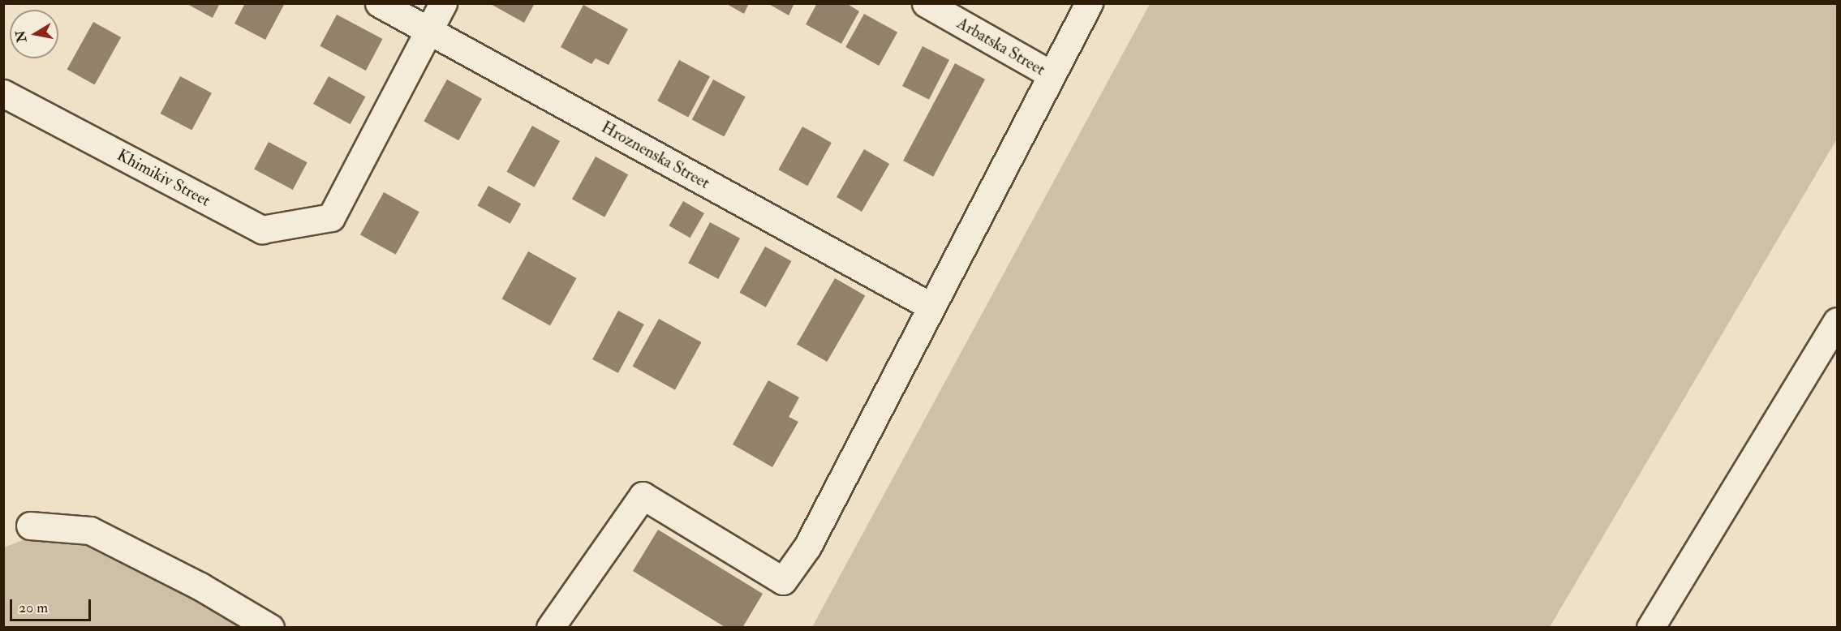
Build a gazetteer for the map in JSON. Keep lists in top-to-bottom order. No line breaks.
{"streets":{"street":["Arbatska Street","Hroznenska Street","Khimikiv Street"]},"crossings":[["Hroznenska Street","Khimikiv Street"]],"scale_bar":"20 m","north":"left"}
